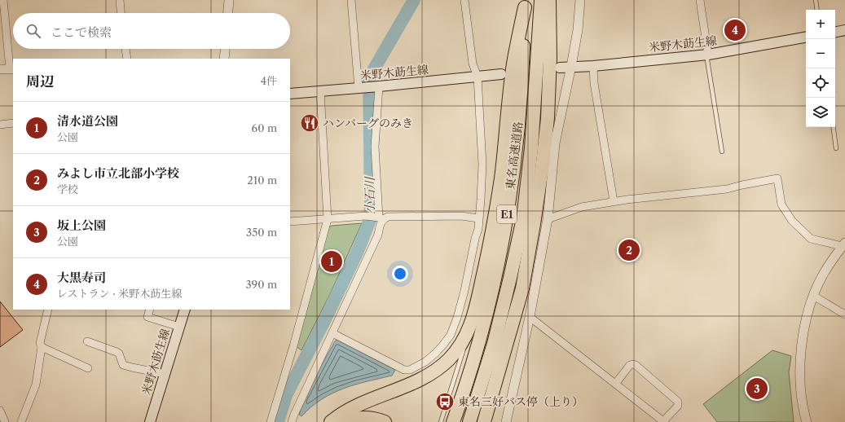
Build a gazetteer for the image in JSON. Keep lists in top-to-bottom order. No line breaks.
{"streets":{"highway":["東名高速道路","E1"],"main road":["米野木莇生線"]},"water":["小石川"],"places":{"restaurant":["ハンバーグのみき"],"bus stop":["東名三好バス停（上り）"]},"page":{"map_buttons":["+","−"],"search":"ここで検索","pins":["4","2","1","3"],"heading":["周辺","4件"],"list":[{"mark":"1","name":"清水道公園","note":"公園","value":"60 m"},{"mark":"2","name":"みよし市立北部小学校","note":"学校","value":"210 m"},{"mark":"3","name":"坂上公園","note":"公園","value":"350 m"},{"mark":"4","name":"大黒寿司","note":"レストラン · 米野木莇生線","value":"390 m"}]}}
